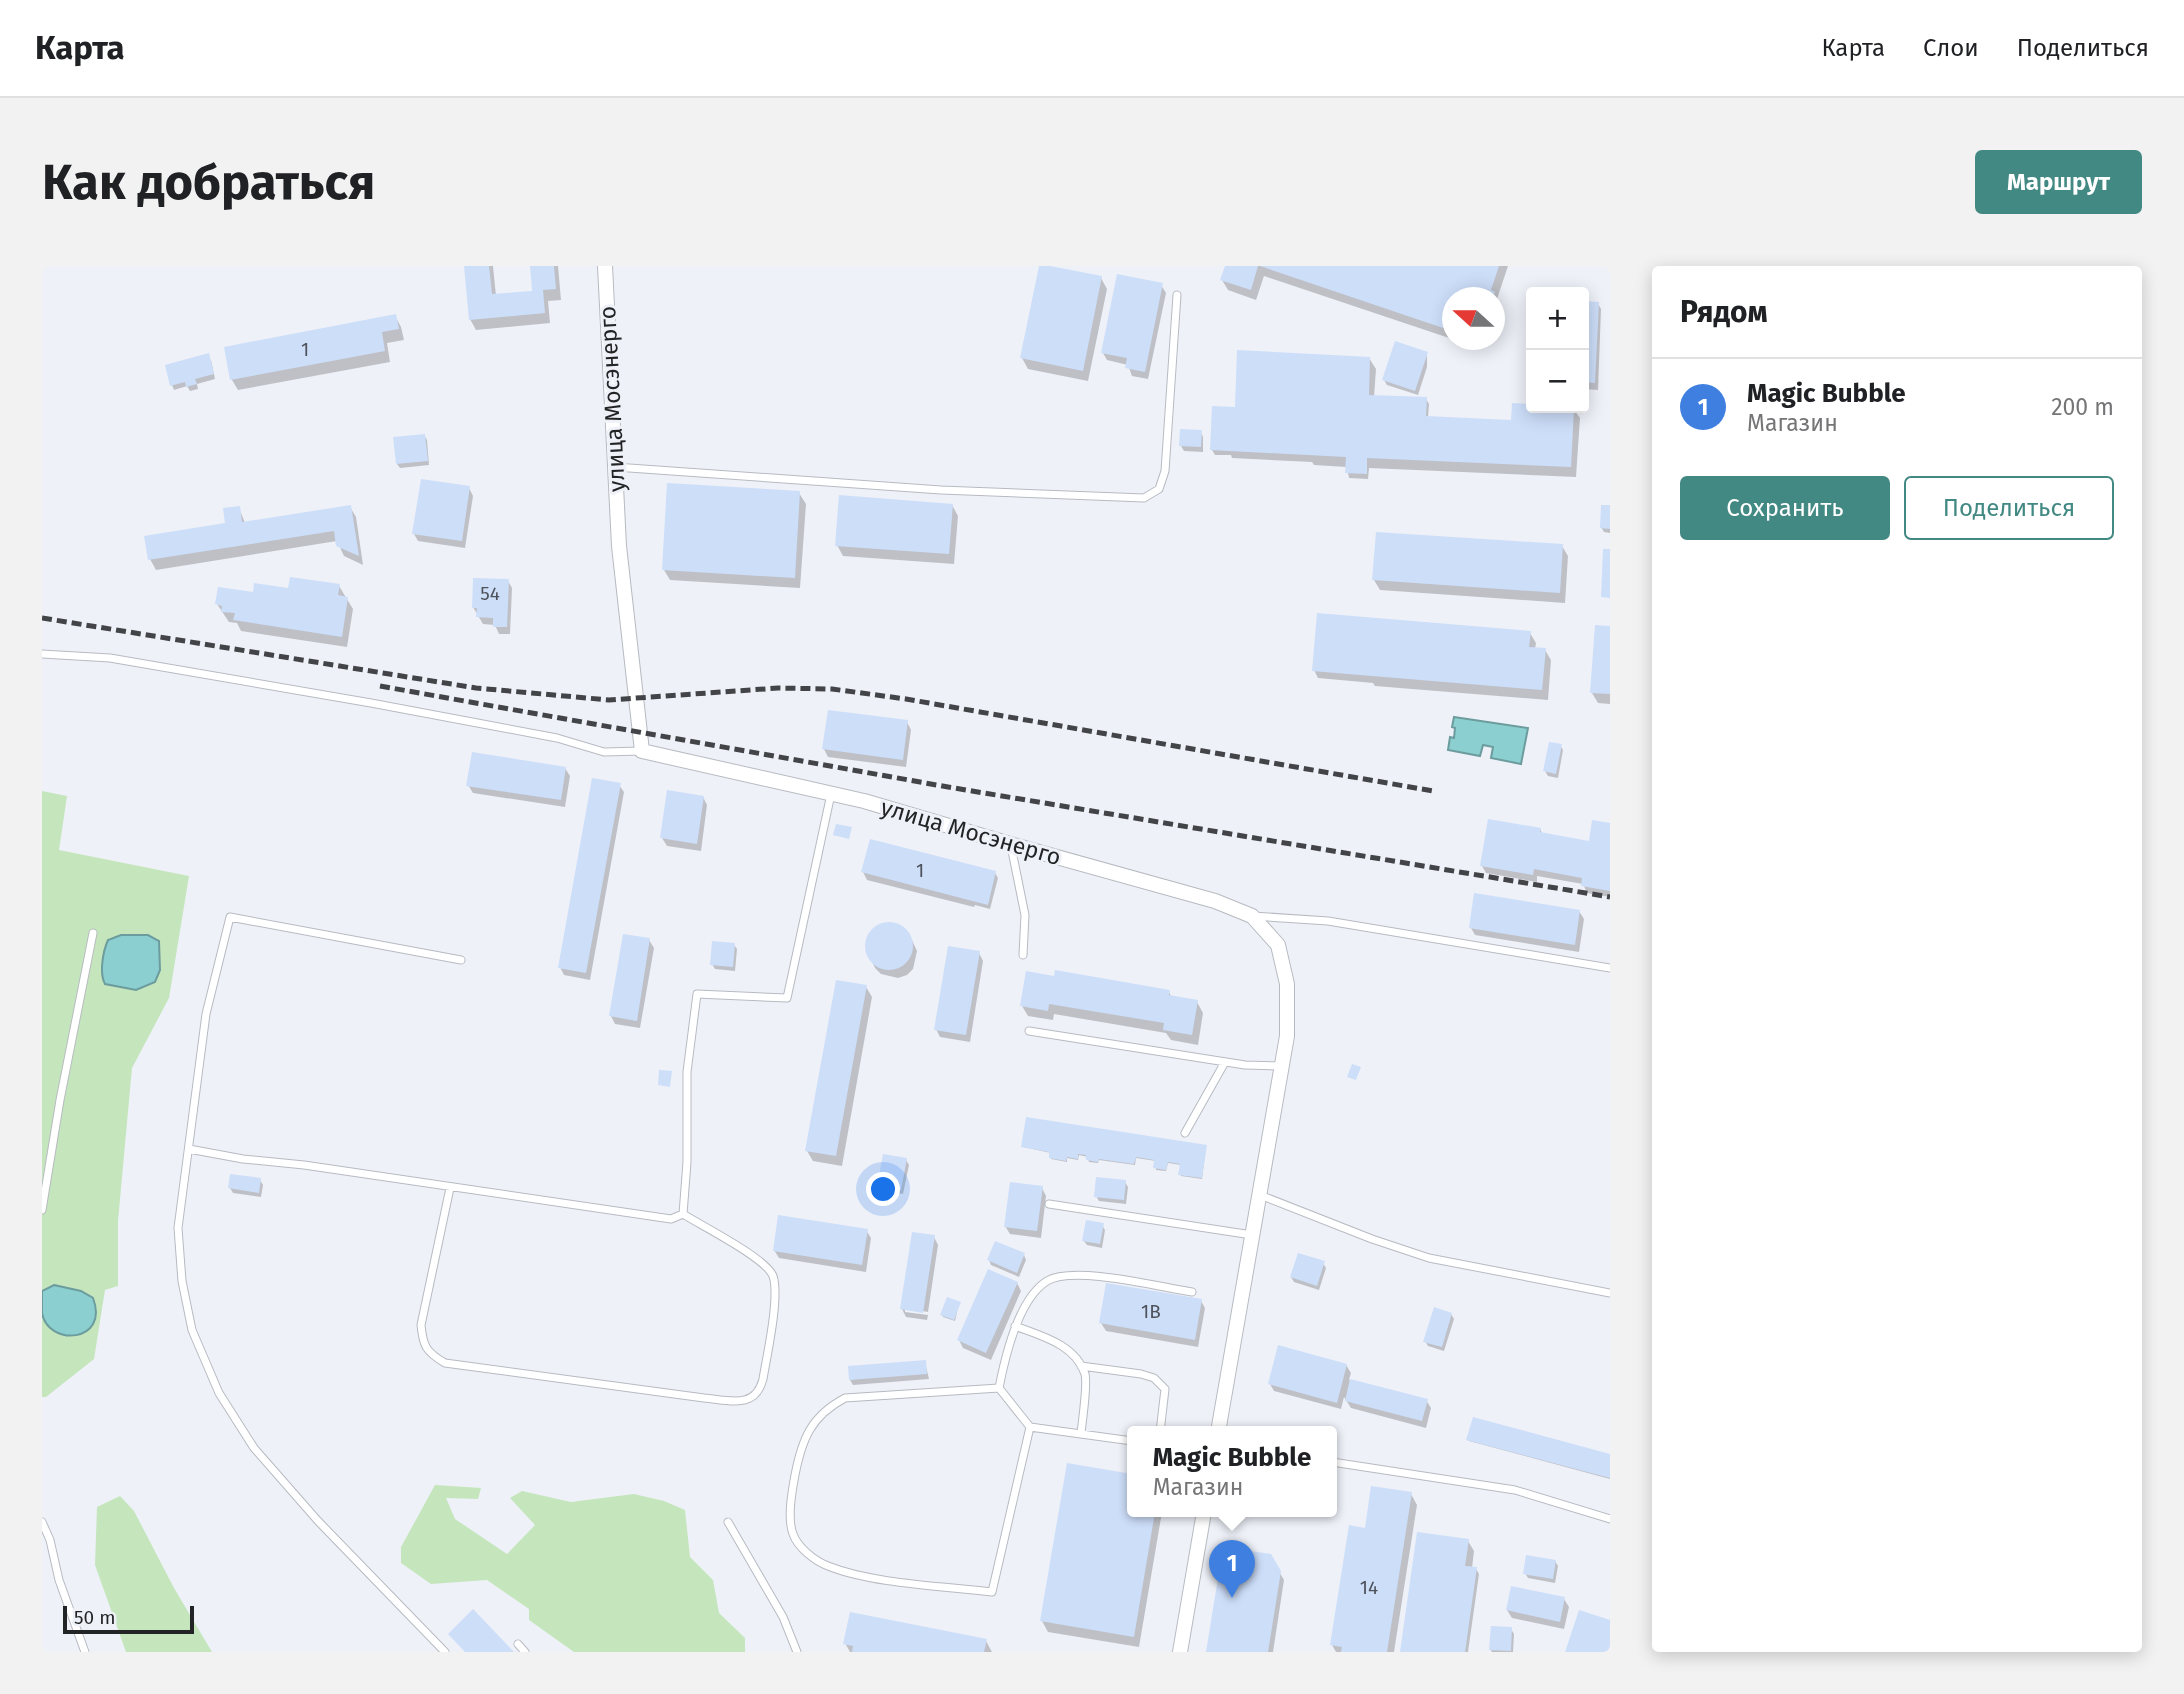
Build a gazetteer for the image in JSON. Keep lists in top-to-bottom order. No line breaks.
{"streets":{"street":["улица Мосэнерго"]},"house_numbers":["1","54","1","1В","14"],"scale_bar":"50 m","north":"left","page":{"header":"Карта","nav":["Карта","Слои","Поделиться"],"buttons":["Маршрут",["Сохранить","Поделиться"]],"title":"Как добраться","heading":"Рядом","map_buttons":["+","−"],"list":[{"mark":"1","name":"Magic Bubble","note":"Магазин","value":"200 m"}],"popup":["Magic Bubble","Магазин"],"pins":"1","scale":"50 m"}}
